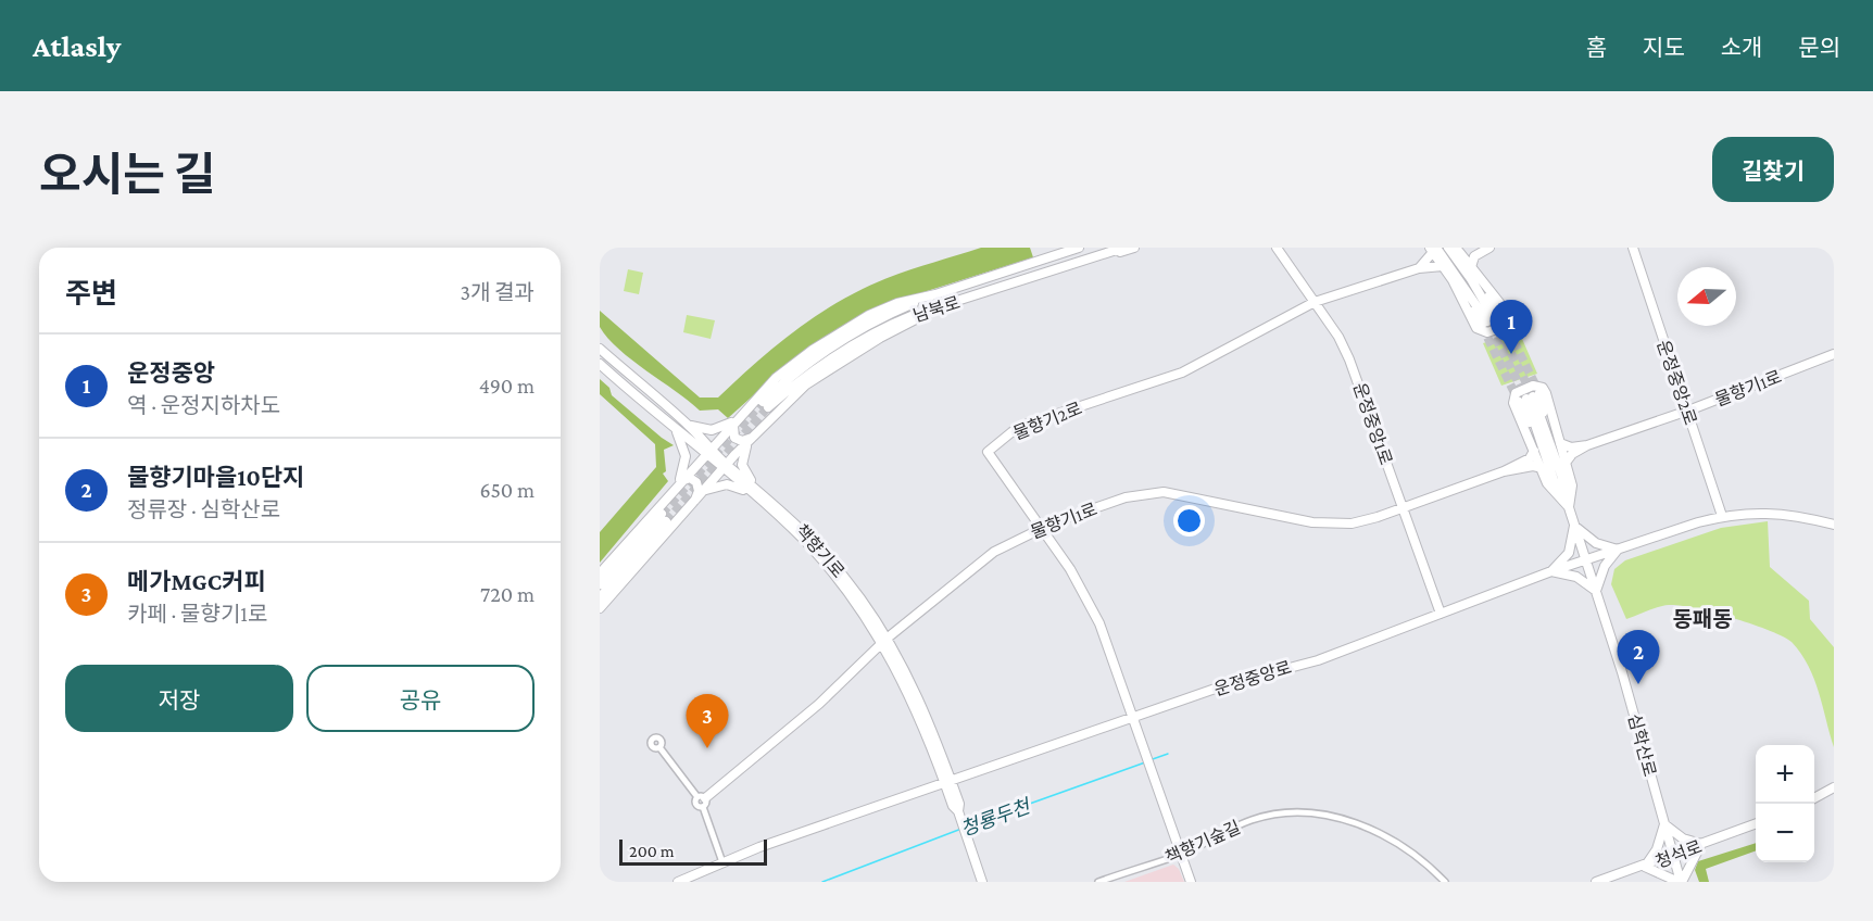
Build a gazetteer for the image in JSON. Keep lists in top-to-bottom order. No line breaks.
{"streets":{"street":["남북로","운정중앙2로","물향기1로","물향기2로","운정중앙1로","책향기로","운정중앙로","심학산로","책향기숲길","청석로"]},"crossings":[["운정중앙2로","물향기1로"],["운정중앙2로","운정중앙로"],["물향기1로","물향기2로"],["물향기1로","운정중앙1로"],["물향기1로","책향기로"],["물향기2로","운정중앙1로"],["물향기2로","운정중앙로"],["물향기2로","책향기숲길"],["운정중앙1로","운정중앙로"],["책향기로","운정중앙로"],["운정중앙로","심학산로"],["심학산로","청석로"]],"districts":["동패동"],"water":["청룡두천"],"scale_bar":"200 m","north":"left","page":{"header":"Atlasly","nav":["홈","지도","소개","문의"],"title":"오시는 길","buttons":["길찾기",["저장","공유"]],"heading":["주변","3개 결과"],"pins":["1","2","3"],"list":[{"mark":"1","name":"운정중앙","note":"역 · 운정지하차도","value":"490 m"},{"mark":"2","name":"물향기마을10단지","note":"정류장 · 심학산로","value":"650 m"},{"mark":"3","name":"메가MGC커피","note":"카페 · 물향기1로","value":"720 m"}],"map_buttons":["+","−"],"scale":"200 m"}}
